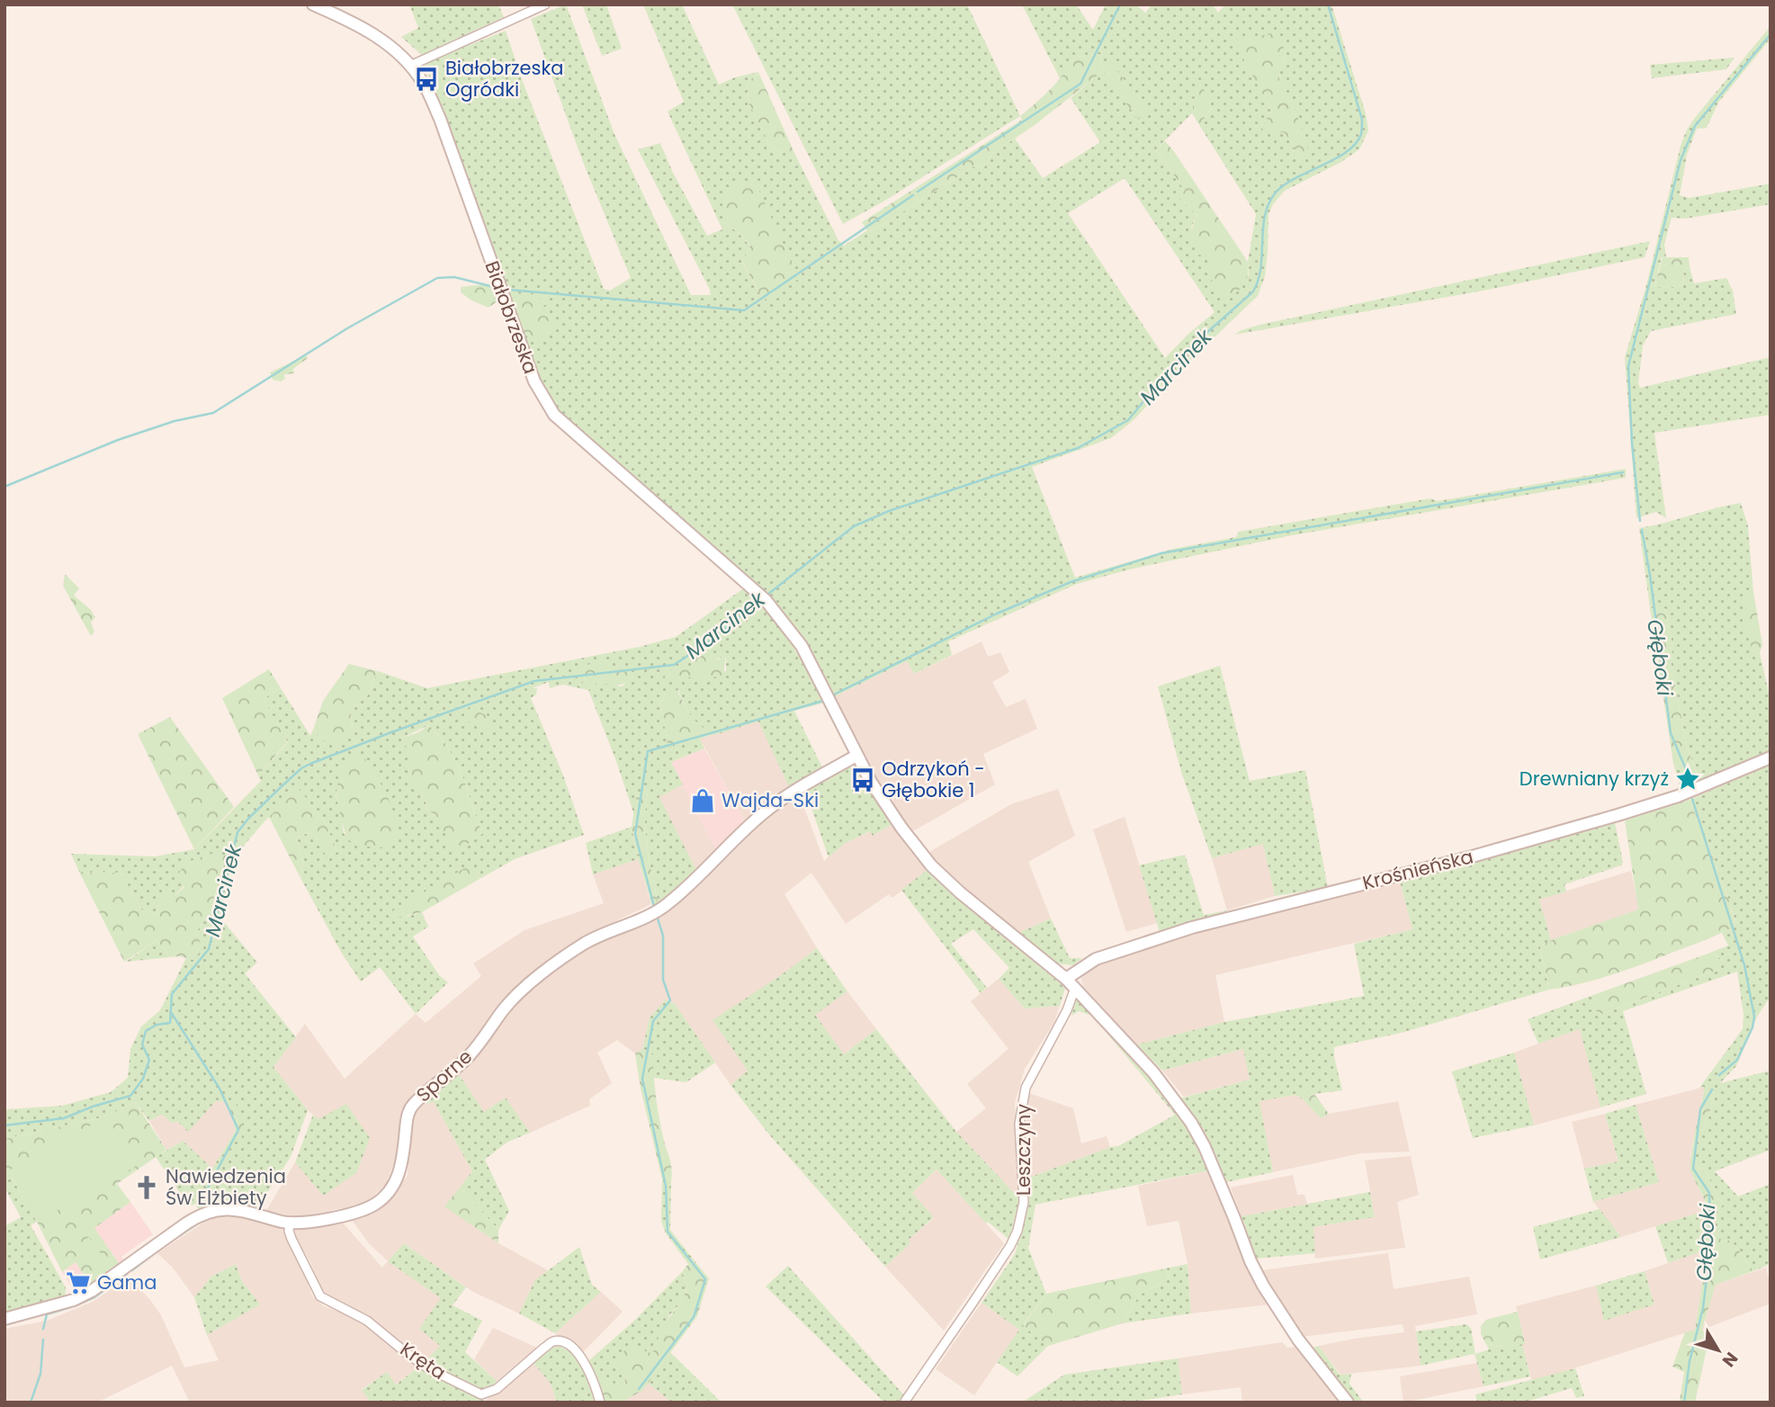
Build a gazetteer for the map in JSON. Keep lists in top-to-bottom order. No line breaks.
{"streets":{"street":["Białobrzeska","Krośnieńska","Sporne","Leszczyny","Kręta"]},"crossings":[["Białobrzeska","Krośnieńska"],["Białobrzeska","Sporne"],["Białobrzeska","Leszczyny"],["Sporne","Kręta"]],"water":["Marcinek","Głęboki"],"places":{"bus stop":["Białobrzeska Ogródki","Odrzykoń - Głębokie 1"],"place":["Drewniany krzyż"],"shop":["Wajda-Ski"],"church":["Nawiedzenia Św Elżbiety"],"supermarket":["Gama"]},"north":"bottom right"}
